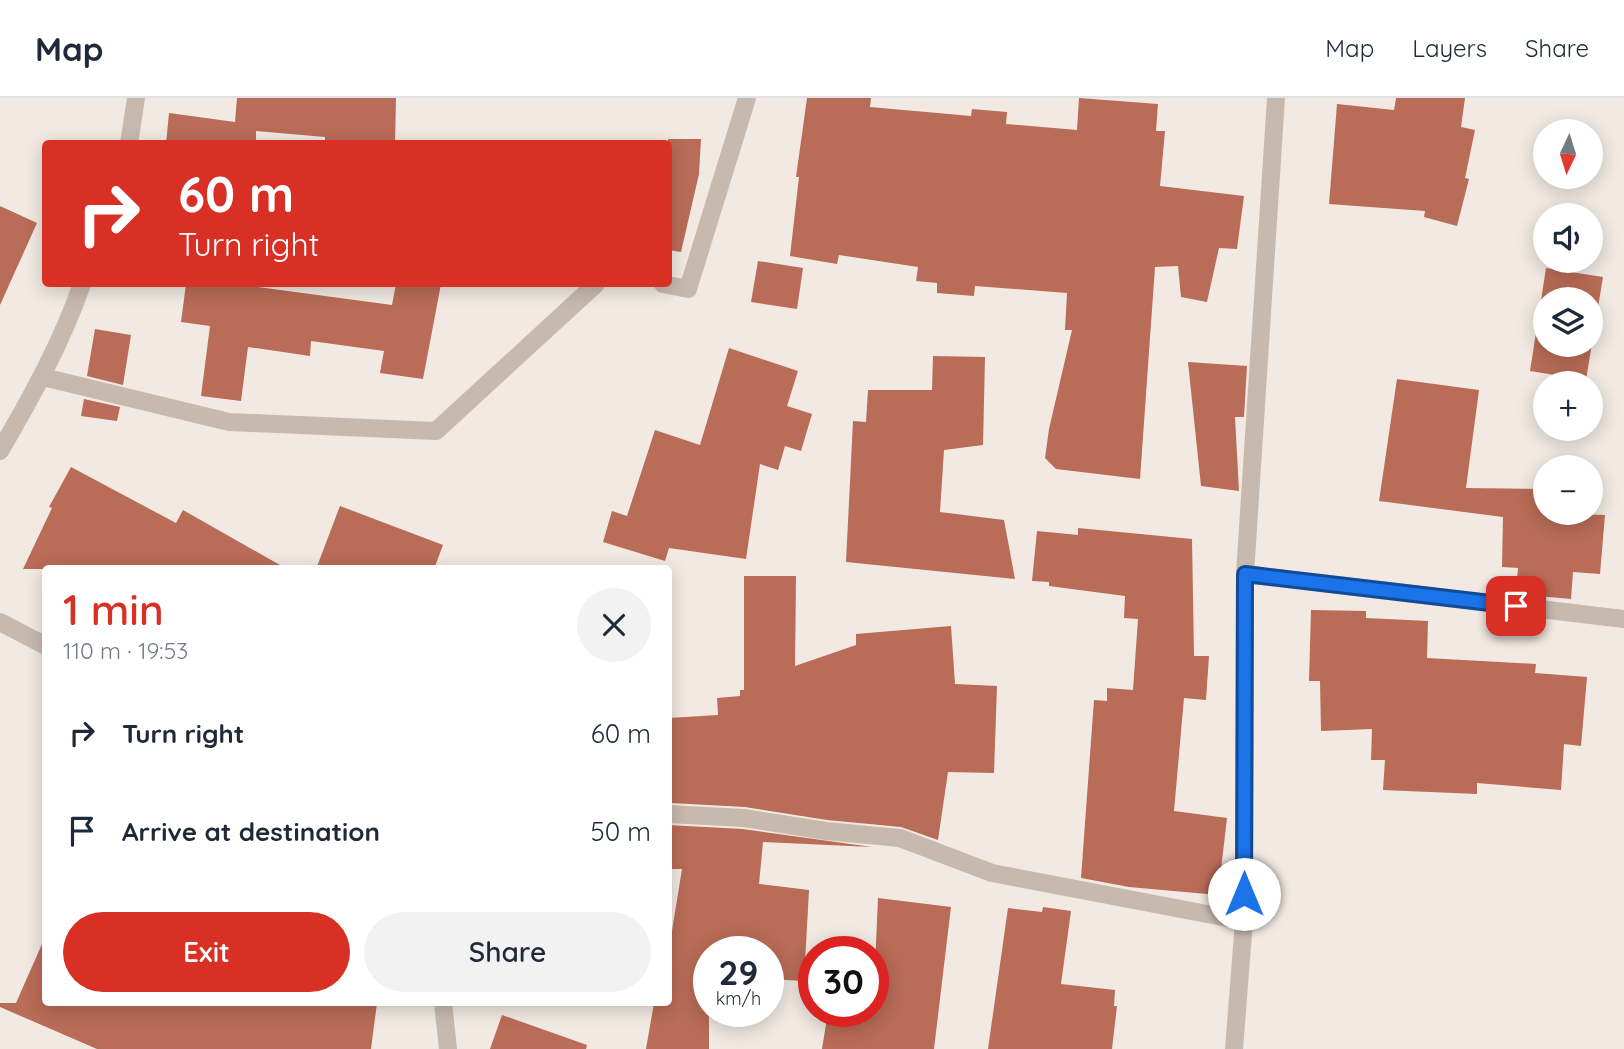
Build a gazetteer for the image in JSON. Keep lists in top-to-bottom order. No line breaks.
{"north":"bottom","page":{"header":"Map","nav":["Map","Layers","Share"],"map_buttons":["+","−"],"turn":["60 m","Turn right"],"heading":["1 min","110 m · 19:53"],"list":[{"name":"Turn right","value":"60 m"},{"name":"Arrive at destination","value":"50 m"}],"buttons":["Exit","Share"],"speed":"29 km/h","limit":"30"}}
